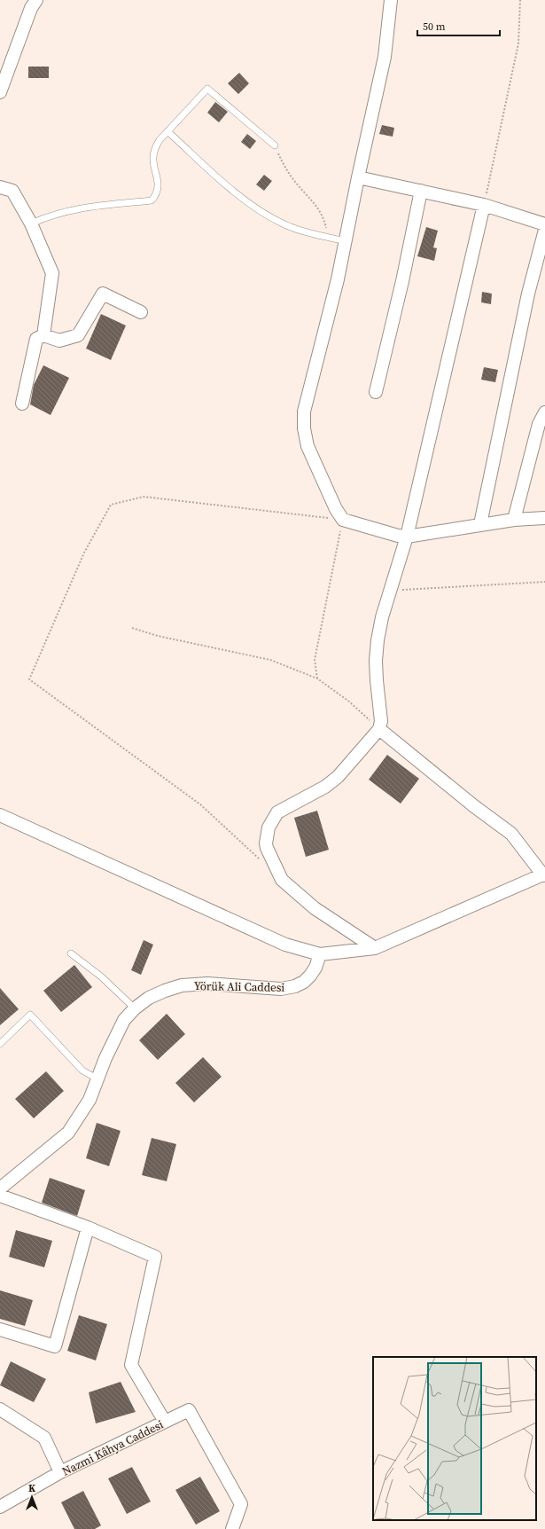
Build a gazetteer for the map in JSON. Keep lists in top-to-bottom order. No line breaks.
{"streets":{"street":["Yörük Ali Caddesi","Nazmi Kâhya Caddesi"]},"scale_bar":"50 m","north":"top"}
